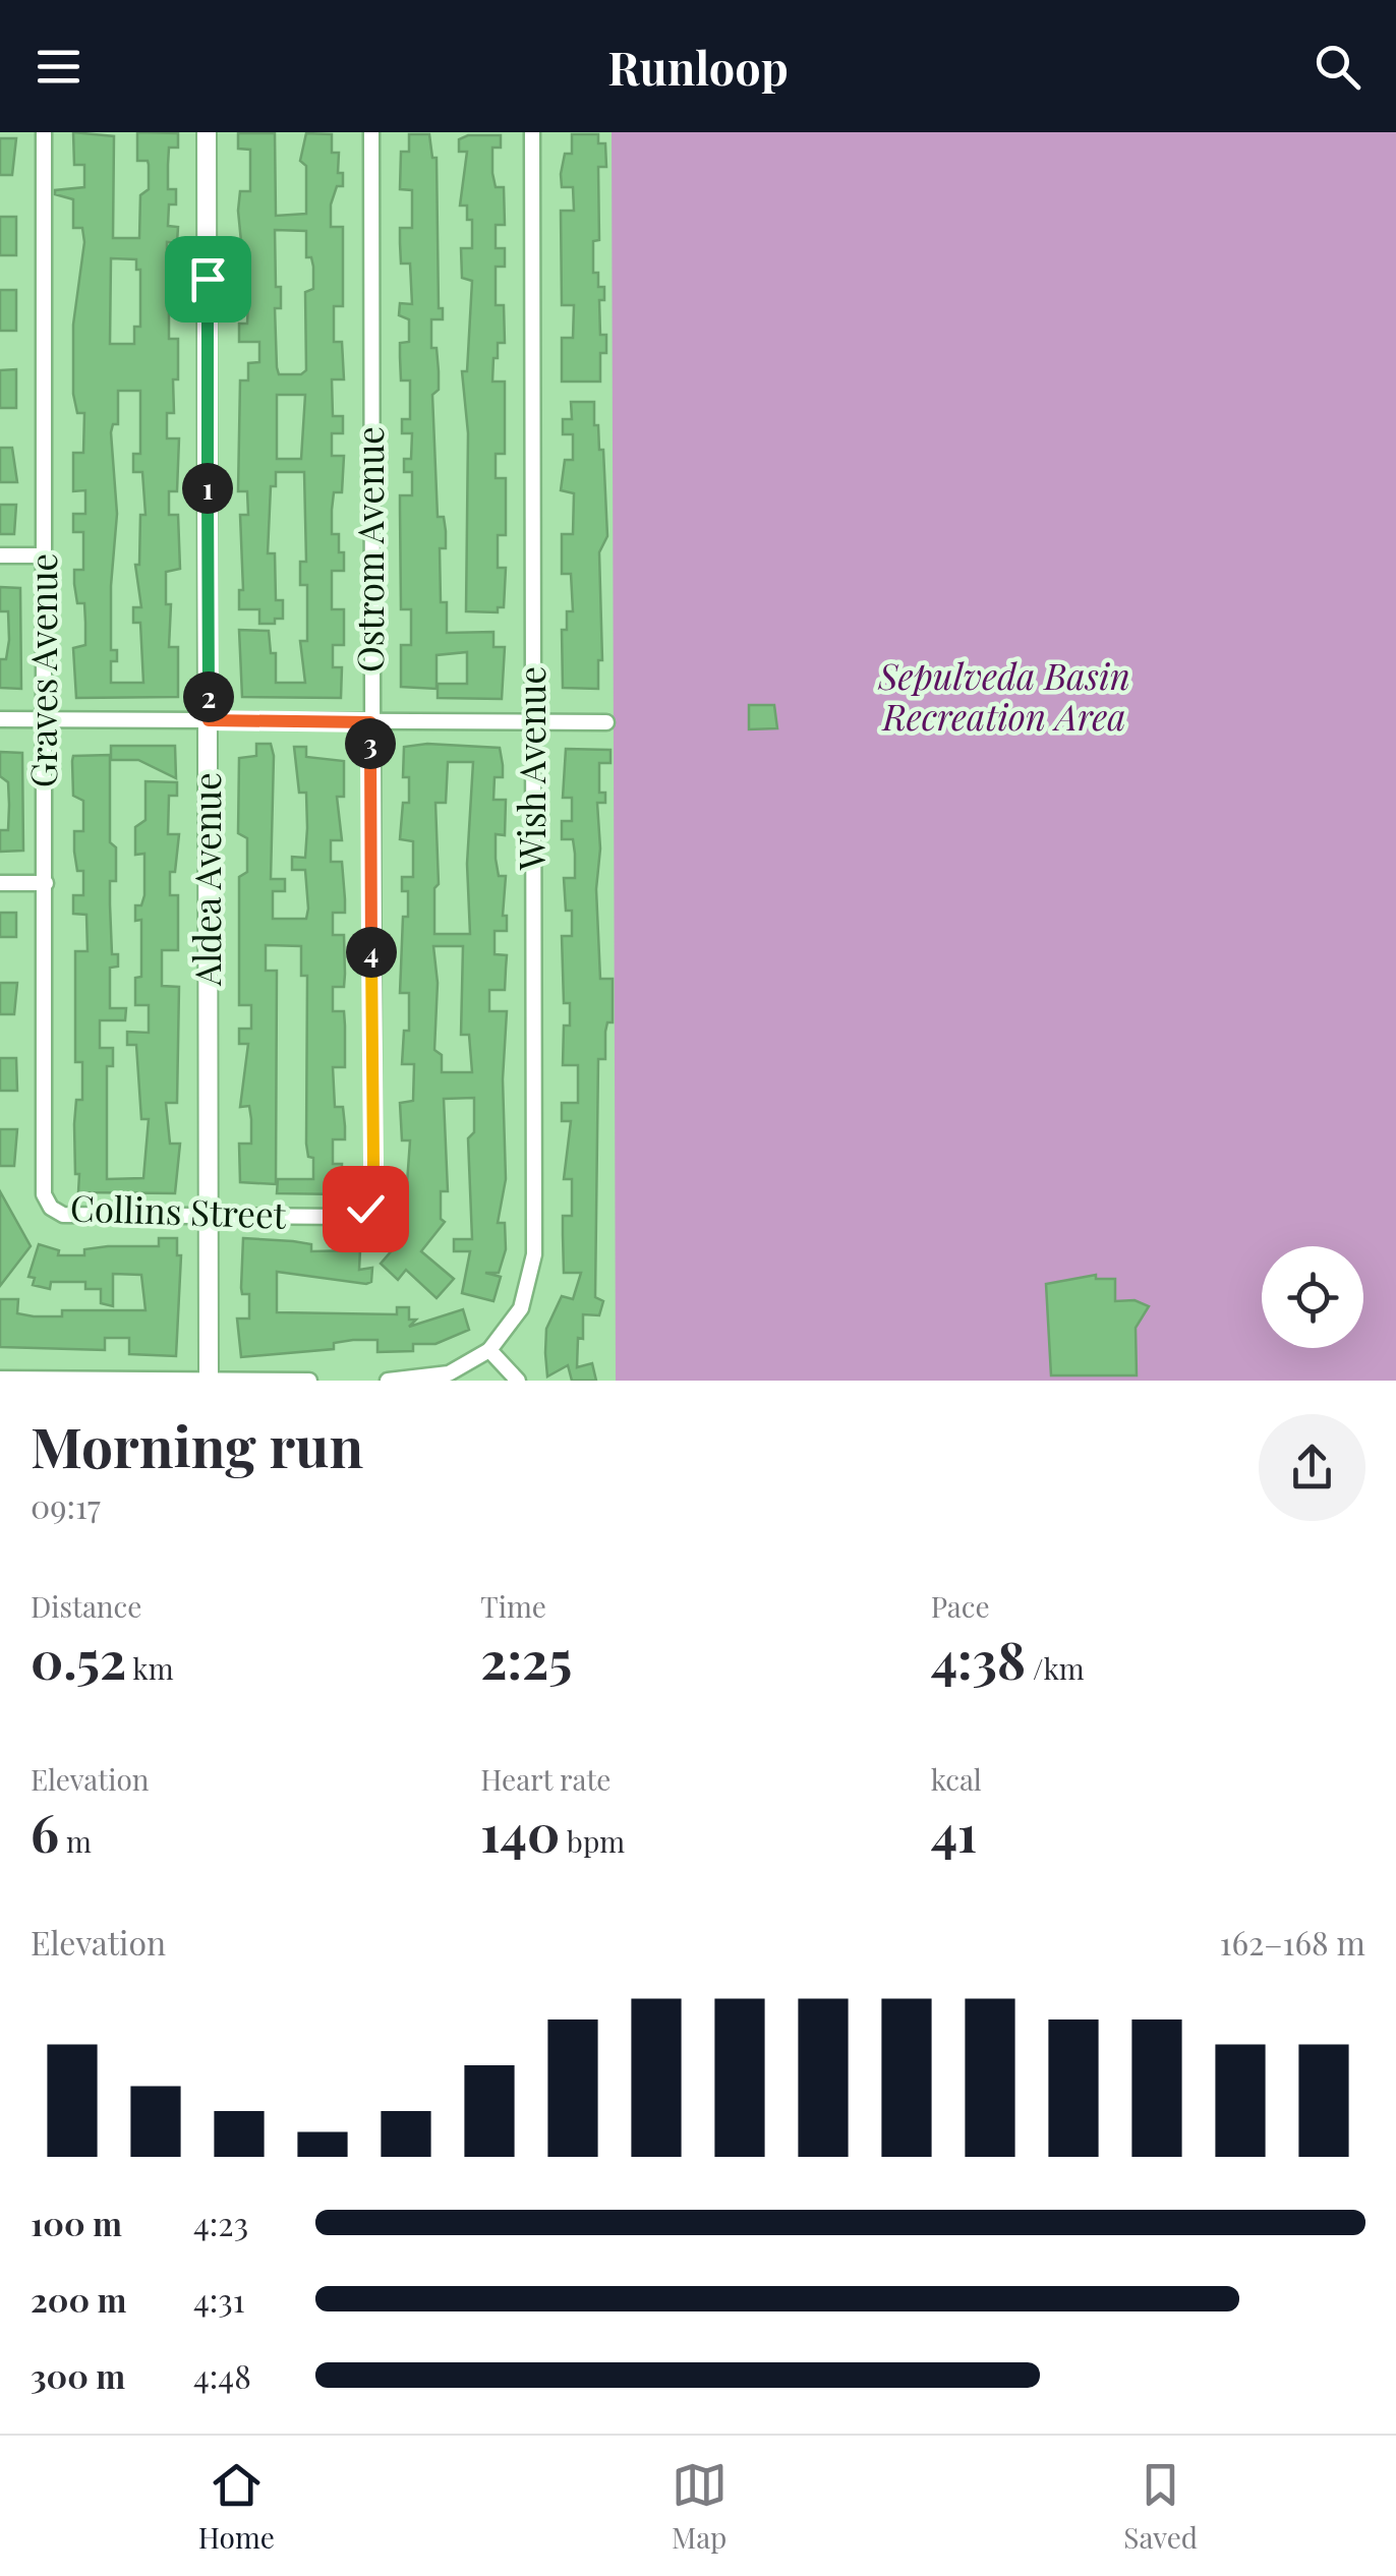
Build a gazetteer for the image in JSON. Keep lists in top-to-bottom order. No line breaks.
{"streets":{"street":["Ostrom Avenue","Graves Avenue","Wish Avenue","Aldea Avenue","Collins Street"]},"crossings":[["Ostrom Avenue","Collins Street"],["Graves Avenue","Collins Street"],["Aldea Avenue","Collins Street"]],"parks":["Sepulveda Basin Recreation Area"],"page":{"header":"Runloop","pins":["1","2","3","4"],"heading":["Morning run","09:17"],"stats":[["Distance","0.52 km"],["Time","2:25"],["Pace","4:38 /km"],["Elevation","6 m"],["Heart rate","140 bpm"],["kcal","41"]],"chart":["Elevation","162–168 m"],"list":[{"name":"100 m","note":"4:23"},{"name":"200 m","note":"4:31"},{"name":"300 m","note":"4:48"}],"tabs":["Home","Map","Saved"]}}
